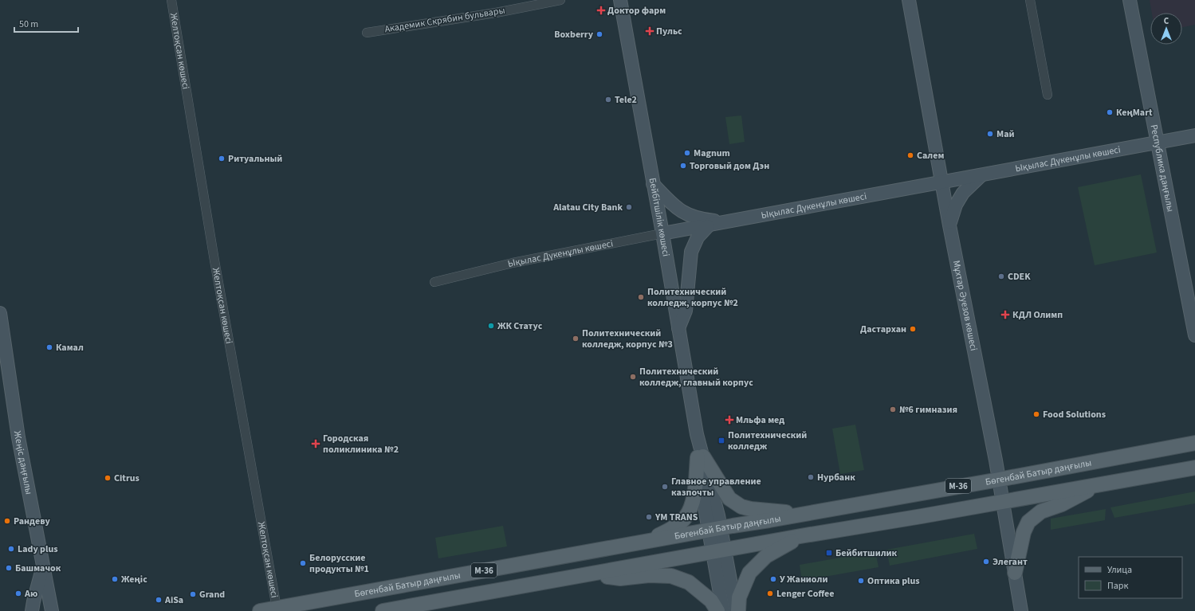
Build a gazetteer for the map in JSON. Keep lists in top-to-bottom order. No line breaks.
{"streets":{"main road":["Ықылас Дүкенұлы көшесі","Республика даңғылы","Бейбітшілік көшесі","Мұхтар Әуезов көшесі","Жеңіс даңғылы","Бөгенбай Батыр даңғылы","M-36"],"street":["Академик Скрябин бульвары","Желтоқсан көшесі"]},"crossings":[["Желтоқсан көшесі","Бөгенбай Батыр даңғылы"],["Ықылас Дүкенұлы көшесі","Республика даңғылы"],["Ықылас Дүкенұлы көшесі","Бейбітшілік көшесі"],["Ықылас Дүкенұлы көшесі","Мұхтар Әуезов көшесі"],["Бейбітшілік көшесі","Бөгенбай Батыр даңғылы"],["Бейбітшілік көшесі","M-36"],["Мұхтар Әуезов көшесі","Бөгенбай Батыр даңғылы"],["Мұхтар Әуезов көшесі","M-36"]],"places":{"health":["Доктор фарм","Пульс","КДЛ Олимп","Мльфа мед","Городская поликлиника №2"],"other":["Boxberry","Tele2","КеңMart","Май","Magnum","Салем","Ритуальный","Торговый дом Дэн","Alatau City Bank","CDEK","Политехнический колледж, корпус №2","ЖК Статус","Дастархан","Политехнический колледж, корпус №3","Камал","Политехнический колледж, главный корпус","№6 гимназия","Food Solutions","Нурбанк","Citrus","Главное управление казпочты","YM TRANS","Рандеву","Lady plus","Элегант","Белорусские продукты №1","Башмачок","Жеңіс","У Жаниоли","Оптика plus","Аю","Lenger Coffee","Grand","AiSa"],"transit":["Политехнический колледж","Бейбитшилик"]},"legend":["Улица","Парк"],"scale_bar":"50 m","north":"top"}
